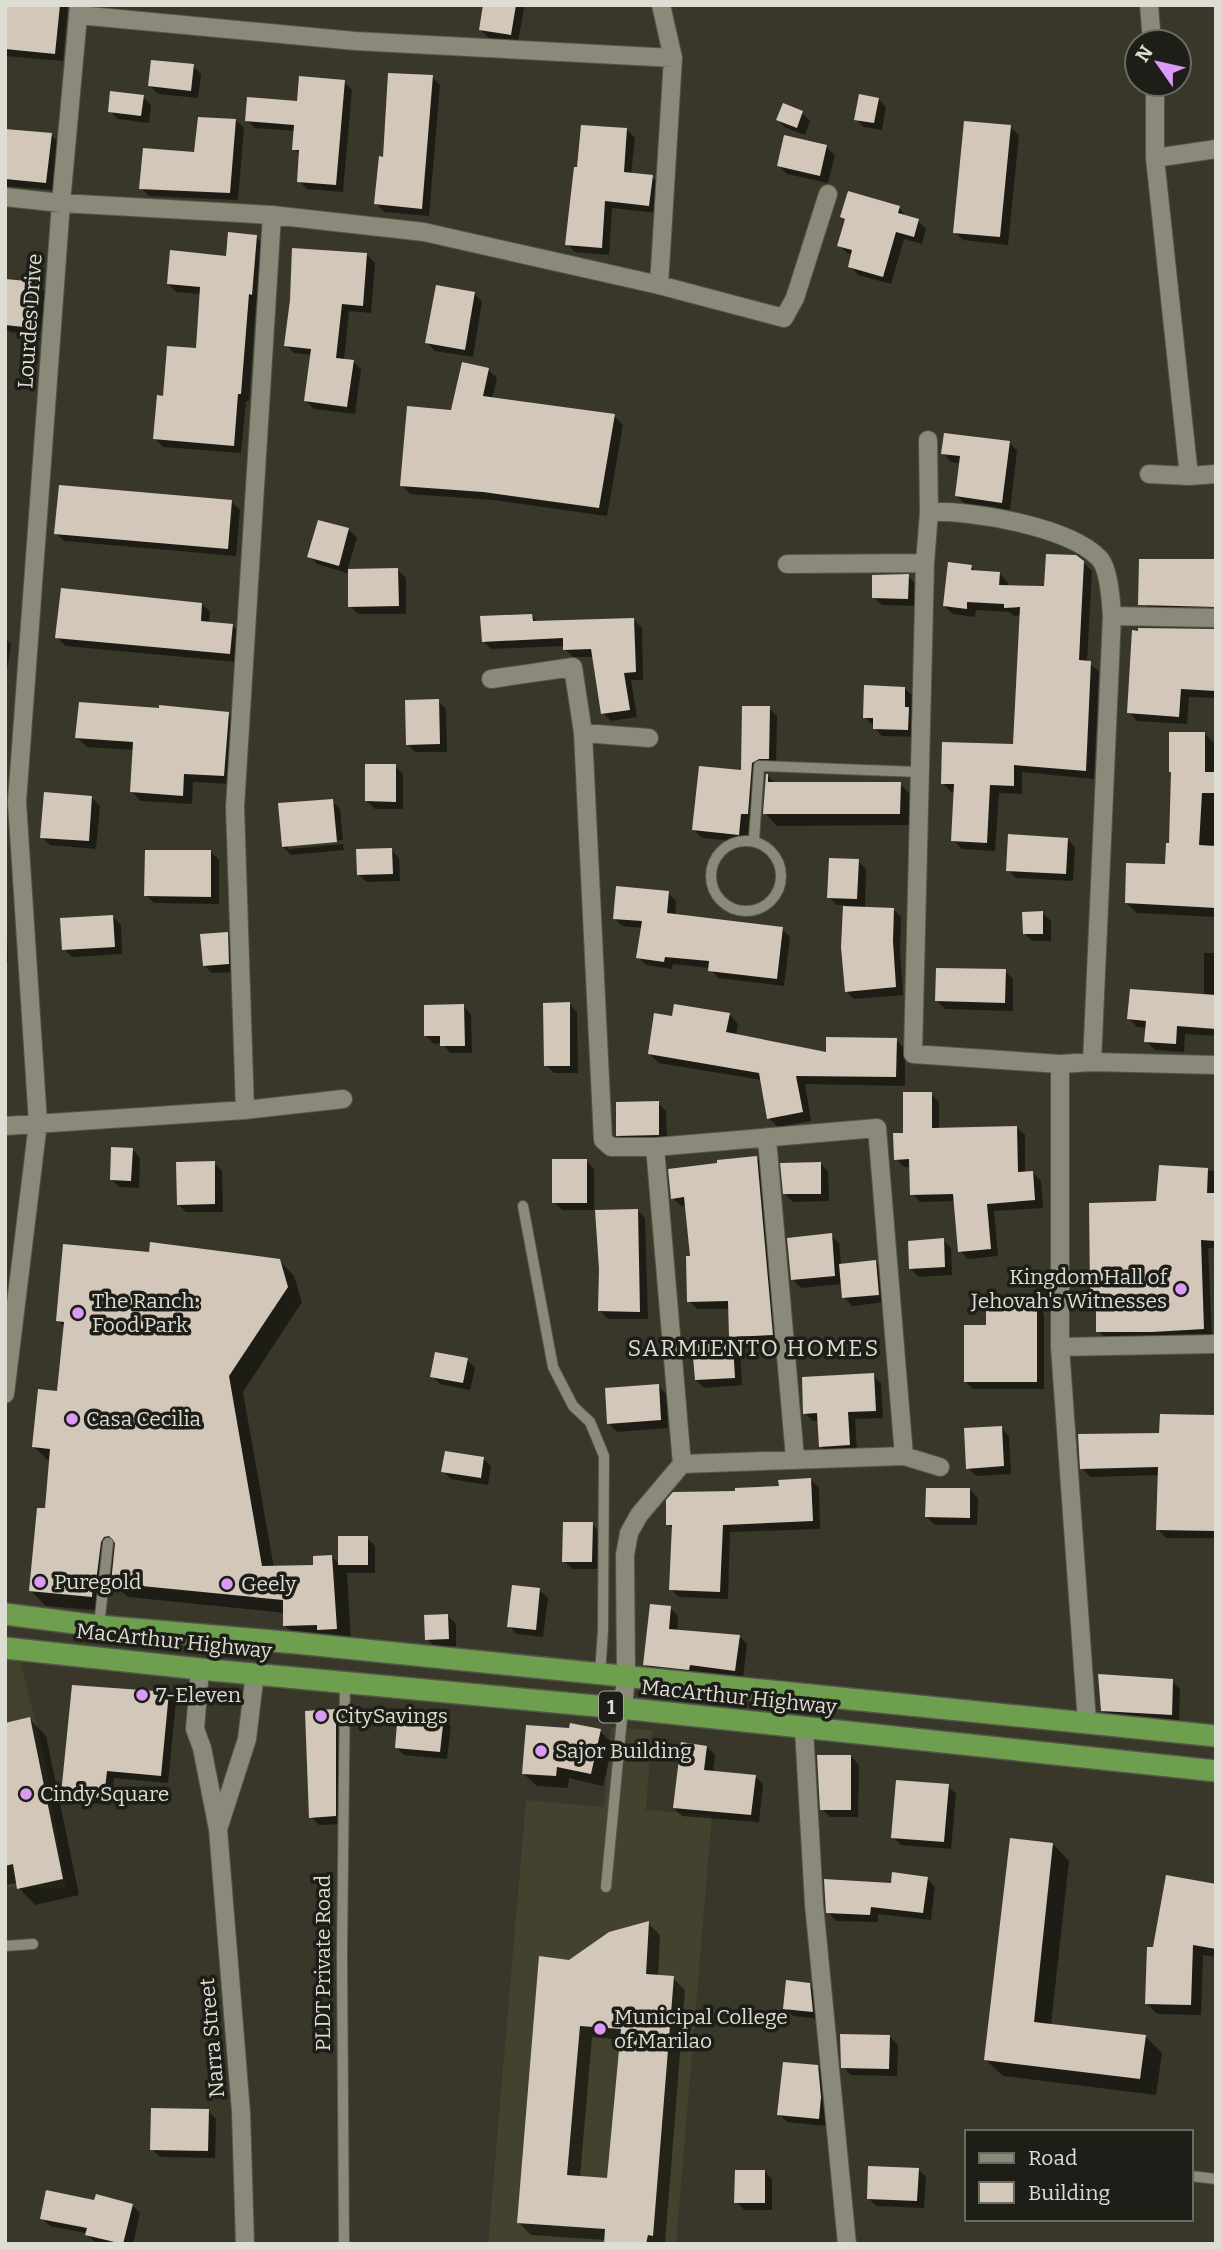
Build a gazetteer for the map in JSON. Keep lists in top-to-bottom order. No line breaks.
{"streets":{"highway":["MacArthur Highway","1"],"street":["Lourdes Drive","Narra Street"],"lane":["PLDT Private Road"]},"crossings":[["MacArthur Highway","PLDT Private Road"],["MacArthur Highway","Narra Street"]],"districts":["SARMIENTO HOMES"],"places":["Kingdom Hall of Jehovah's Witnesses","The Ranch: Food Park","Casa Cecilia","Puregold","Geely","7-Eleven","CitySavings","Sajor Building","Cindy Square","Municipal College of Marilao"],"legend":["Road","Building"],"north":"top left"}
